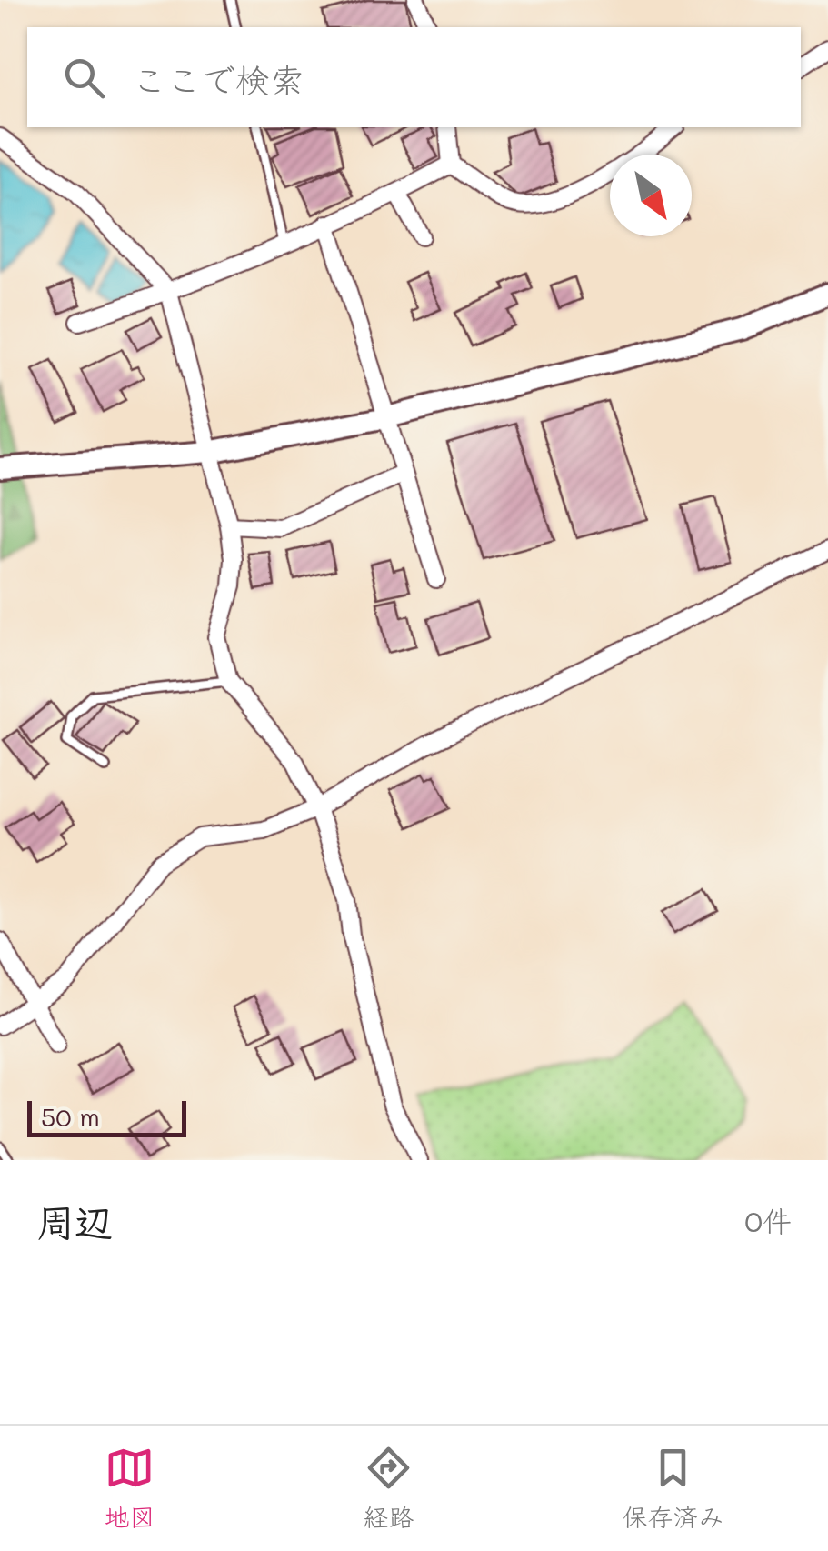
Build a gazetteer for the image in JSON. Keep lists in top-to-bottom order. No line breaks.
{"scale_bar":"50 m","north":"bottom right","page":{"search":"ここで検索","scale":"50 m","heading":["周辺","0件"],"nav":["地図","経路","保存済み"]}}
